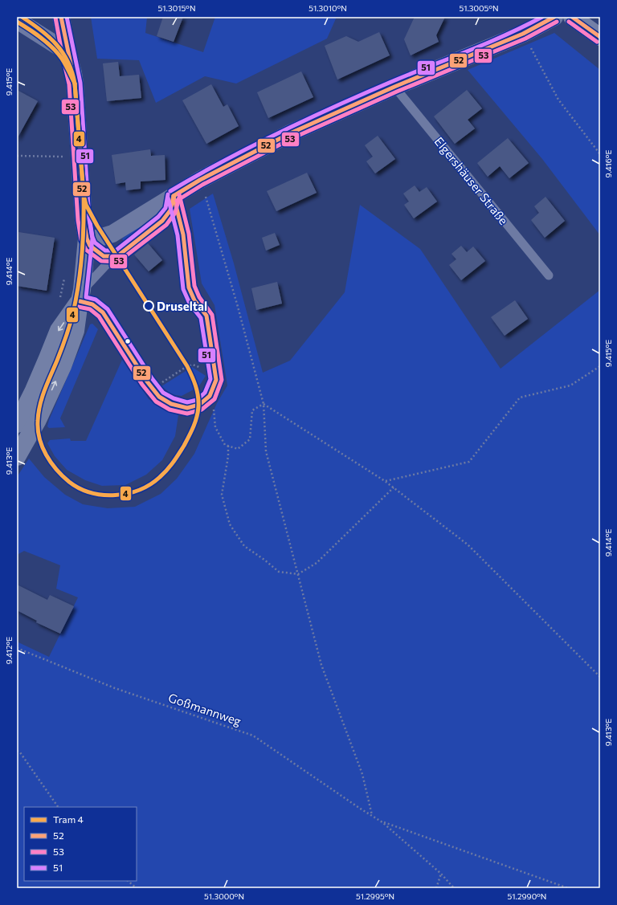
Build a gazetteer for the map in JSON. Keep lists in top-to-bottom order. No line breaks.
{"streets":{"lane":["Elgershäuser Straße"],"path":["Goßmannweg"]},"places":["Druseltal"],"lines":["tram line 4","transit line 52","transit line 51","transit line 53"],"legend":["Tram 4","52","53","51"],"coordinates":["51.3015°N","51.3010°N","51.3005°N","9.415°E","9.416°E","9.414°E","9.413°E","9.412°E","51.3000°N","51.2995°N","51.2990°N"]}
